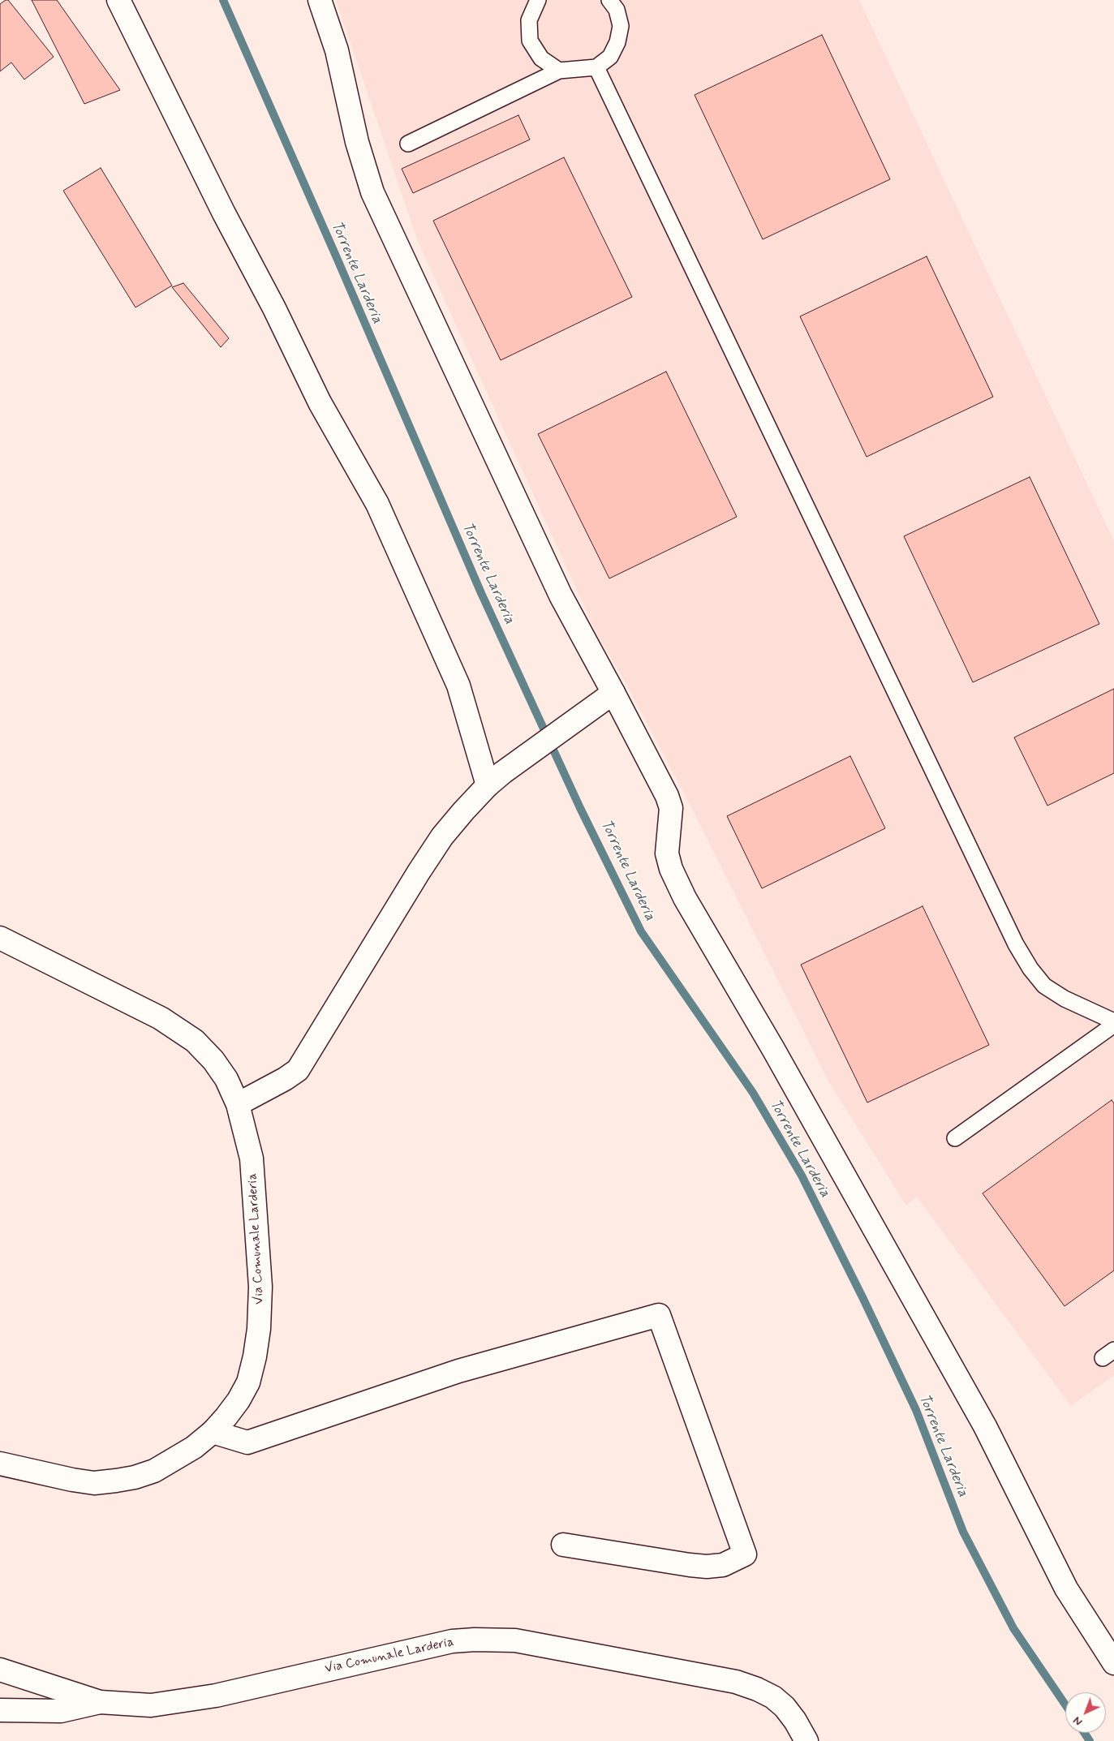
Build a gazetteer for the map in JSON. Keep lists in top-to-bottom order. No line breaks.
{"streets":{"street":["Via Comunale Larderia"]},"water":["Torrente Larderia"],"north":"bottom left"}
